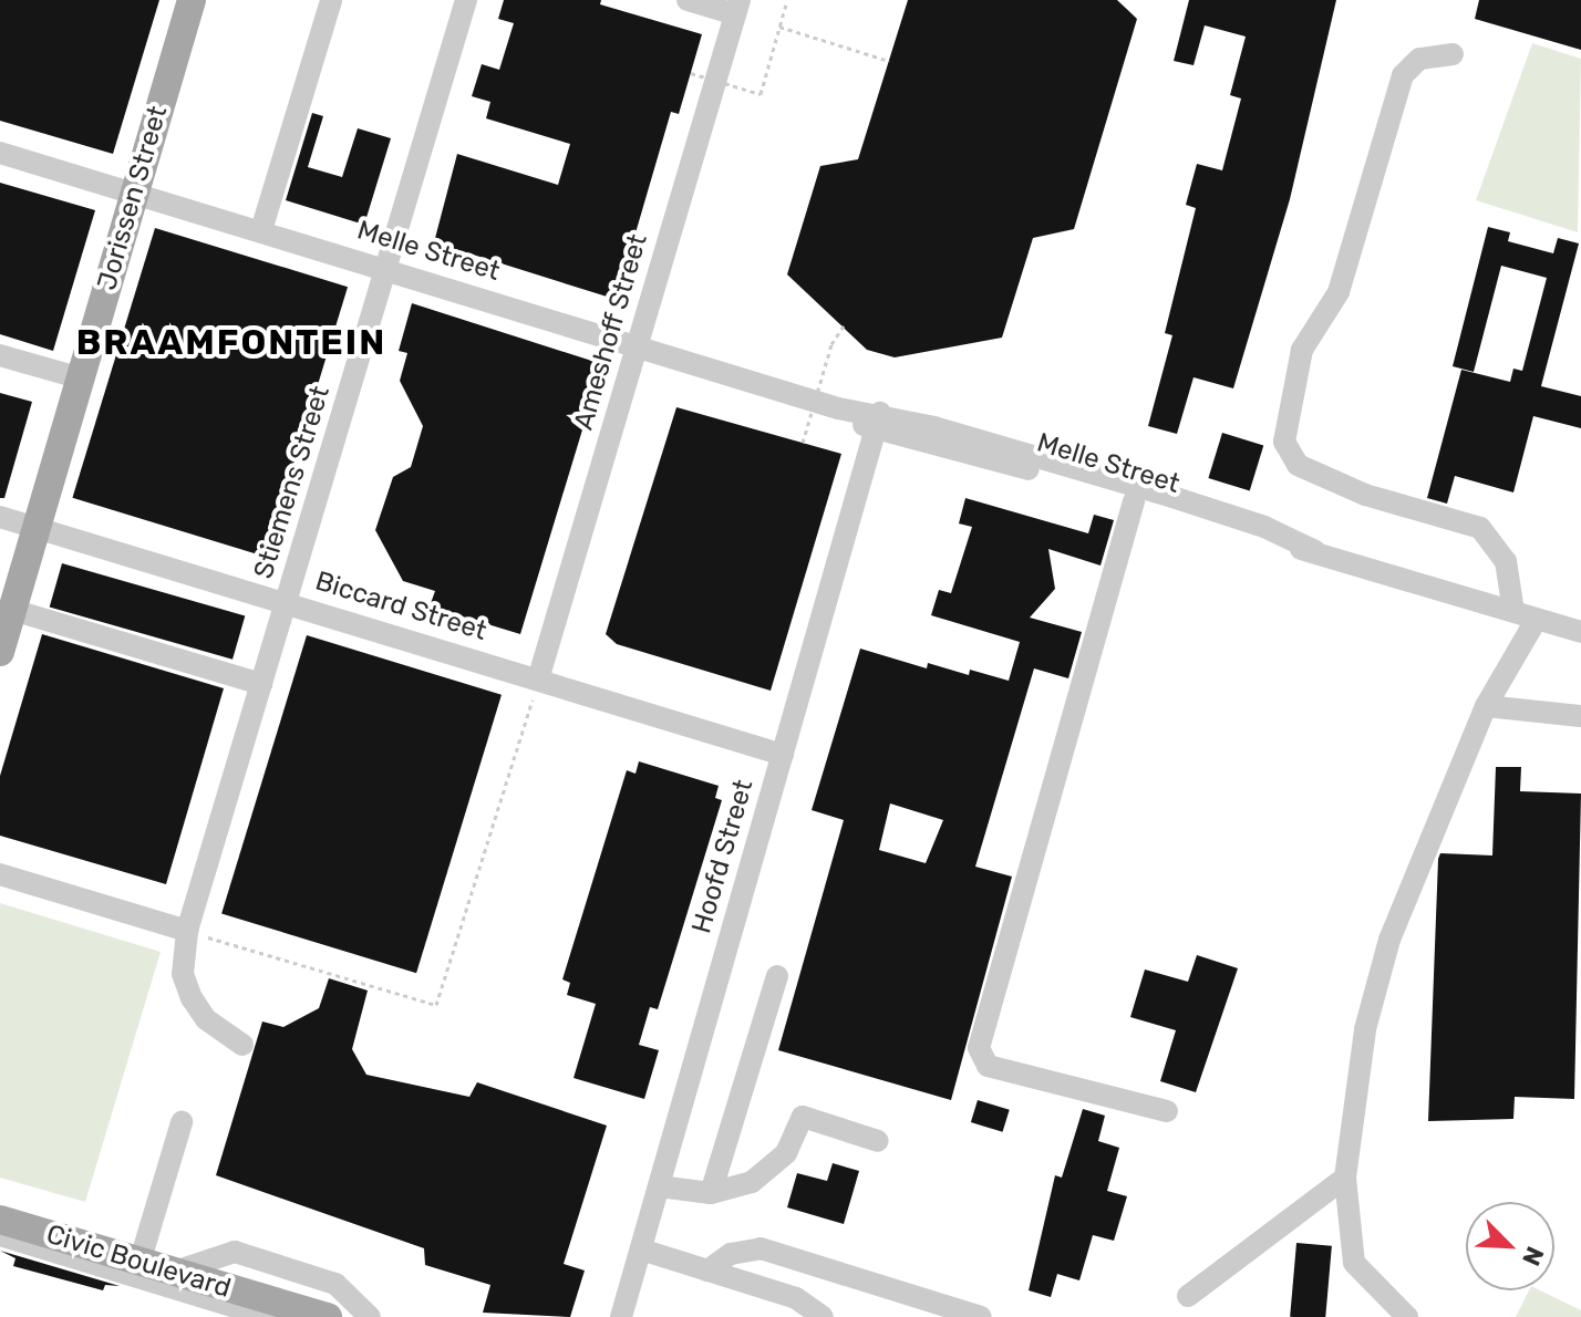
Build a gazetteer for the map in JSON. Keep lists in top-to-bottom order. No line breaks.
{"streets":{"main road":["Jorissen Street","Civic Boulevard"],"street":["Melle Street","Ameshoff Street","Stiemens Street","Biccard Street","Hoofd Street"]},"crossings":[["Jorissen Street","Melle Street"],["Jorissen Street","Biccard Street"],["Melle Street","Ameshoff Street"],["Melle Street","Stiemens Street"],["Melle Street","Hoofd Street"],["Ameshoff Street","Biccard Street"],["Stiemens Street","Biccard Street"],["Biccard Street","Hoofd Street"]],"districts":["BRAAMFONTEIN"],"north":"bottom right"}
